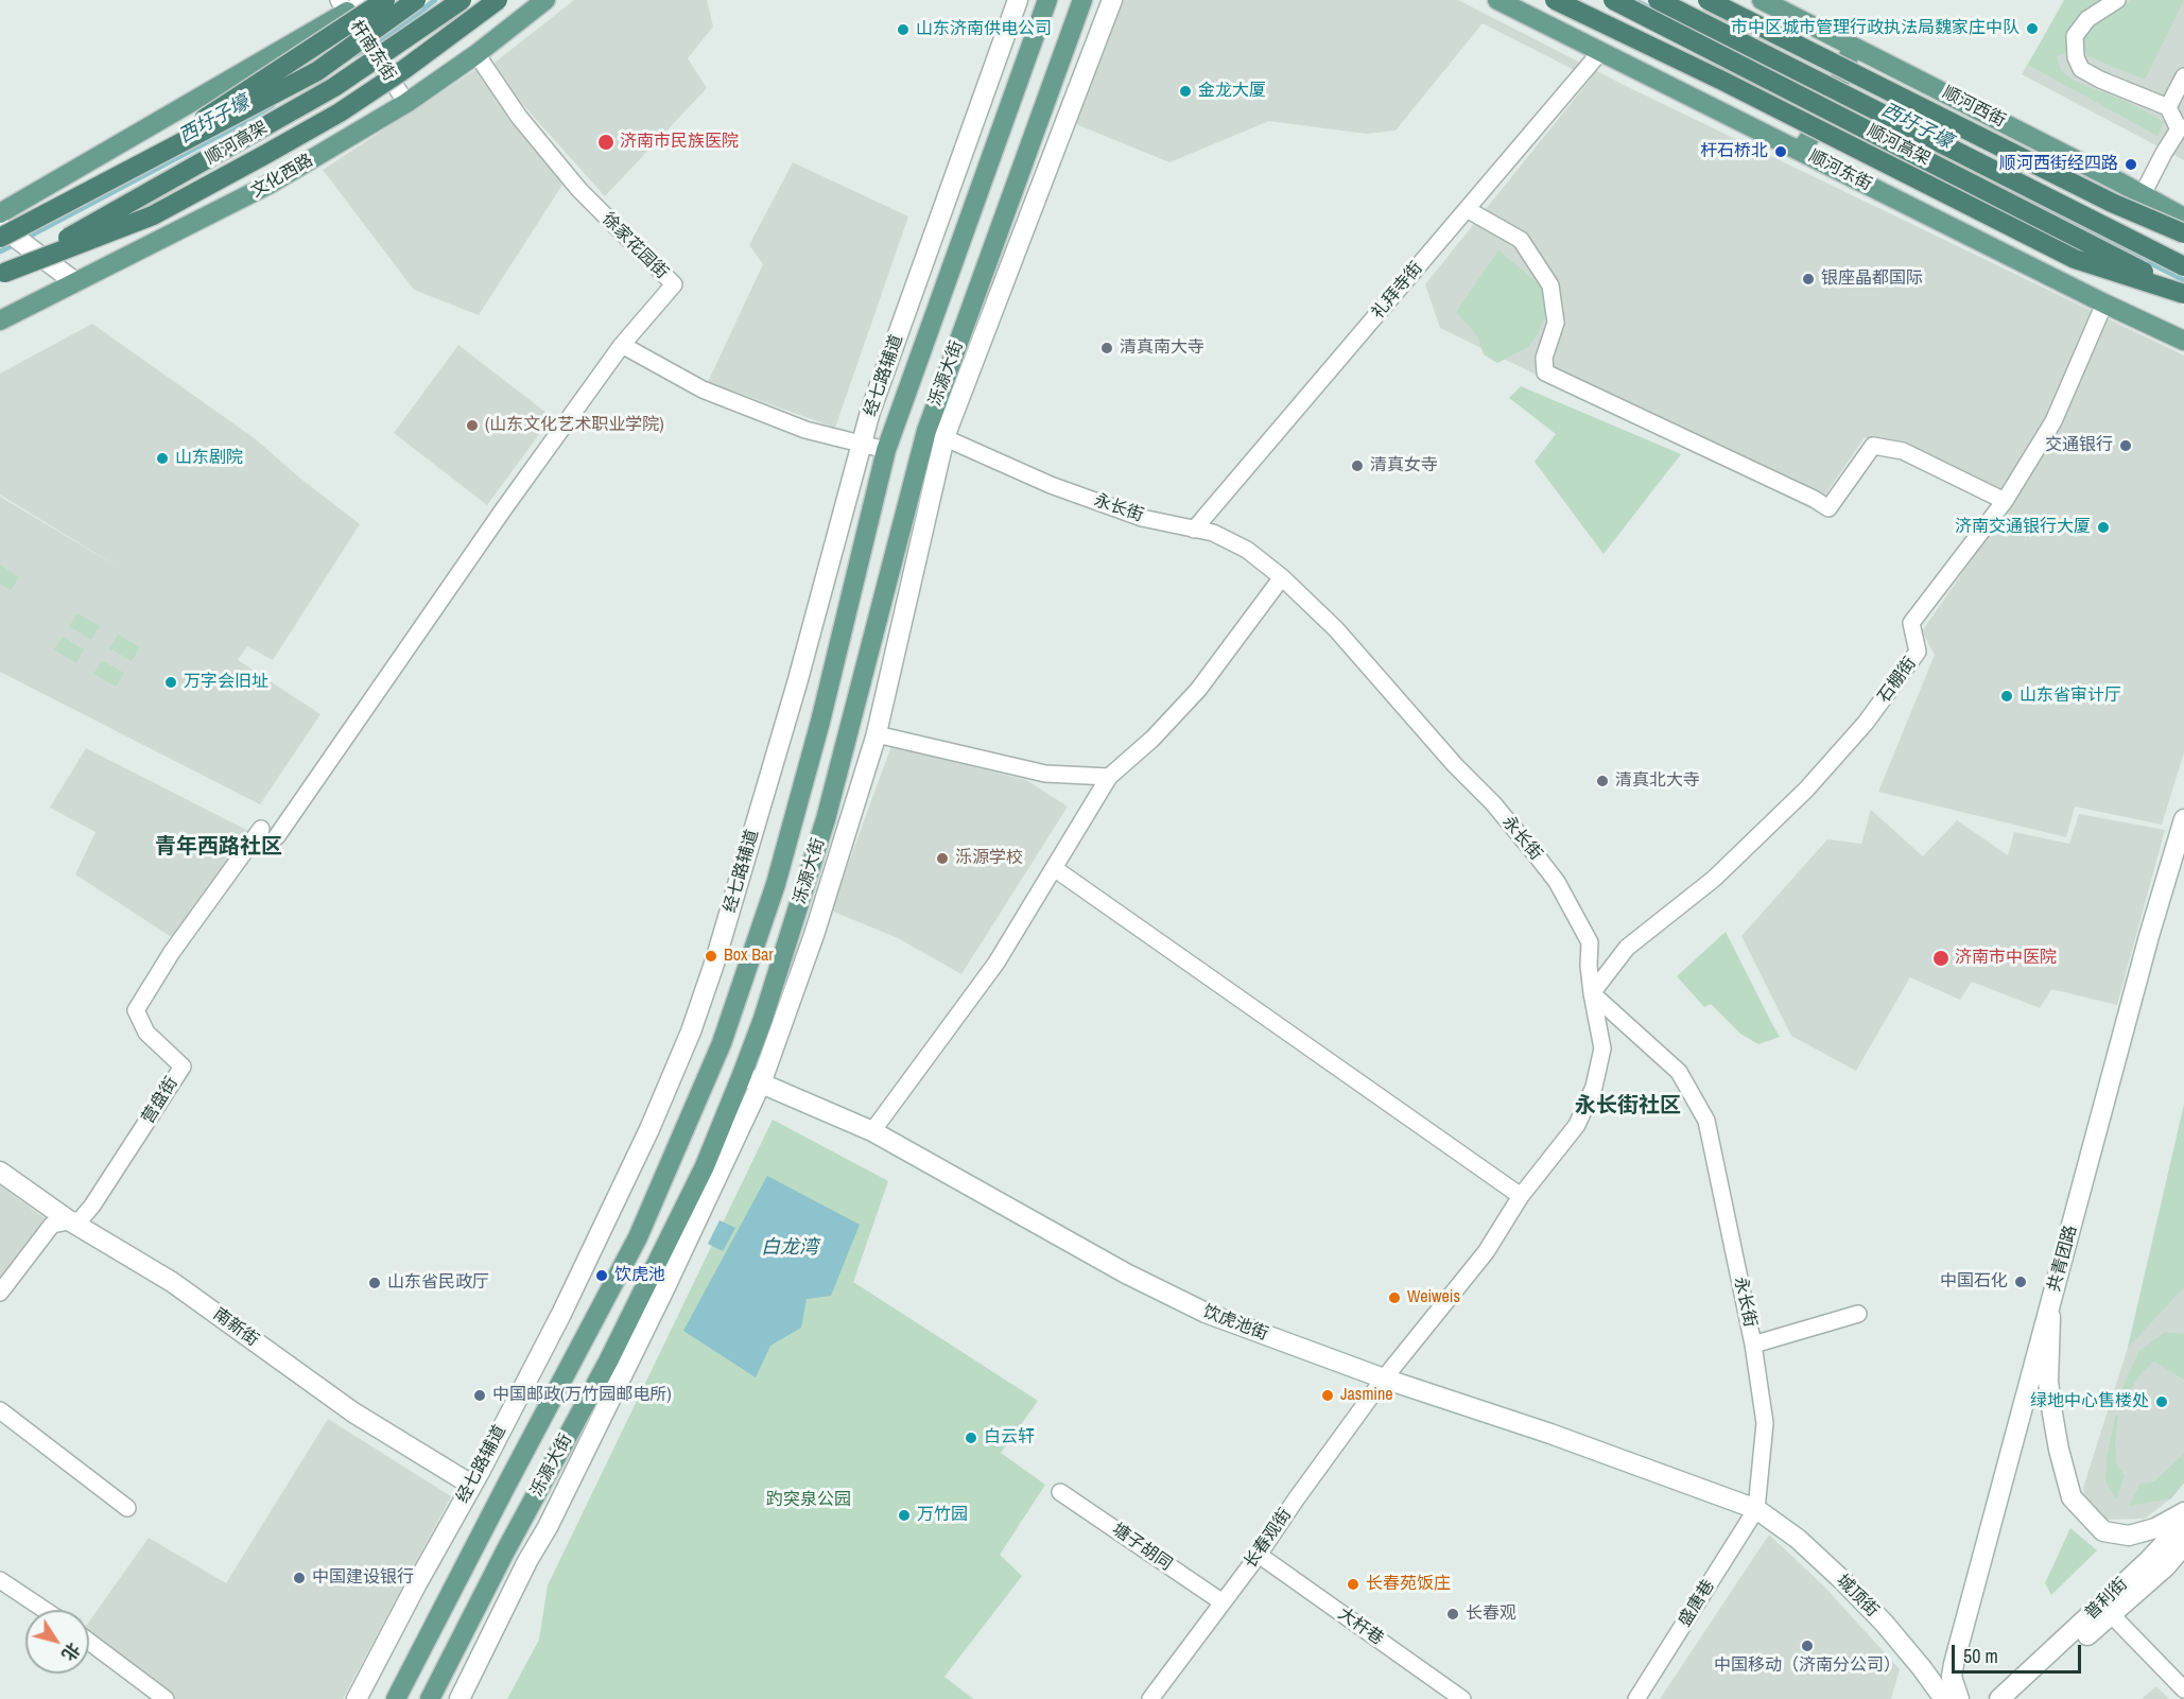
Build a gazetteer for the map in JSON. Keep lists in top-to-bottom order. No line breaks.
{"streets":{"highway":["顺河高架"],"main road":["顺河西街","顺河东街","文化西路","泺源大街"],"street":["杆南东街","徐家花园街","礼拜寺街","经七路辅道","永长街","石棚街","营盘街","共青团路","饮虎池街","南新街","长春观街","塘子胡同","城顶街","普利街","盛唐巷","大杆巷"]},"crossings":[["杆南东街","文化西路"],["顺河东街","礼拜寺街"],["顺河东街","石棚街"],["文化西路","徐家花园街"],["礼拜寺街","永长街"],["泺源大街","永长街"],["泺源大街","饮虎池街"],["经七路辅道","南新街"],["永长街","石棚街"],["永长街","饮虎池街"],["永长街","长春观街"],["永长街","城顶街"],["永长街","盛唐巷"],["石棚街","长春观街"],["营盘街","南新街"],["饮虎池街","长春观街"],["饮虎池街","城顶街"],["饮虎池街","盛唐巷"],["长春观街","塘子胡同"],["长春观街","大杆巷"],["城顶街","盛唐巷"]],"districts":["青年西路社区","永长街社区"],"water":["西圩子壕","白龙湾"],"parks":["趵突泉公园"],"places":["市中区城市管理行政执法局魏家庄中队","山东济南供电公司","金龙大厦","济南市民族医院","杆石桥北","顺河西街经四路","银座晶都国际","清真南大寺","(山东文化艺术职业学院)","交通银行","山东剧院","清真女寺","济南交通银行大厦","万字会旧址","山东省审计厅","清真北大寺","泺源学校","Box Bar","济南市中医院","饮虎池","中国石化","山东省民政厅","Weiweis","中国邮政(万竹园邮电所)","Jasmine","绿地中心售楼处","白云轩","万竹园","中国建设银行","长春苑饭庄","长春观","中国移动（济南分公司）"],"scale_bar":"50 m","north":"bottom right"}
